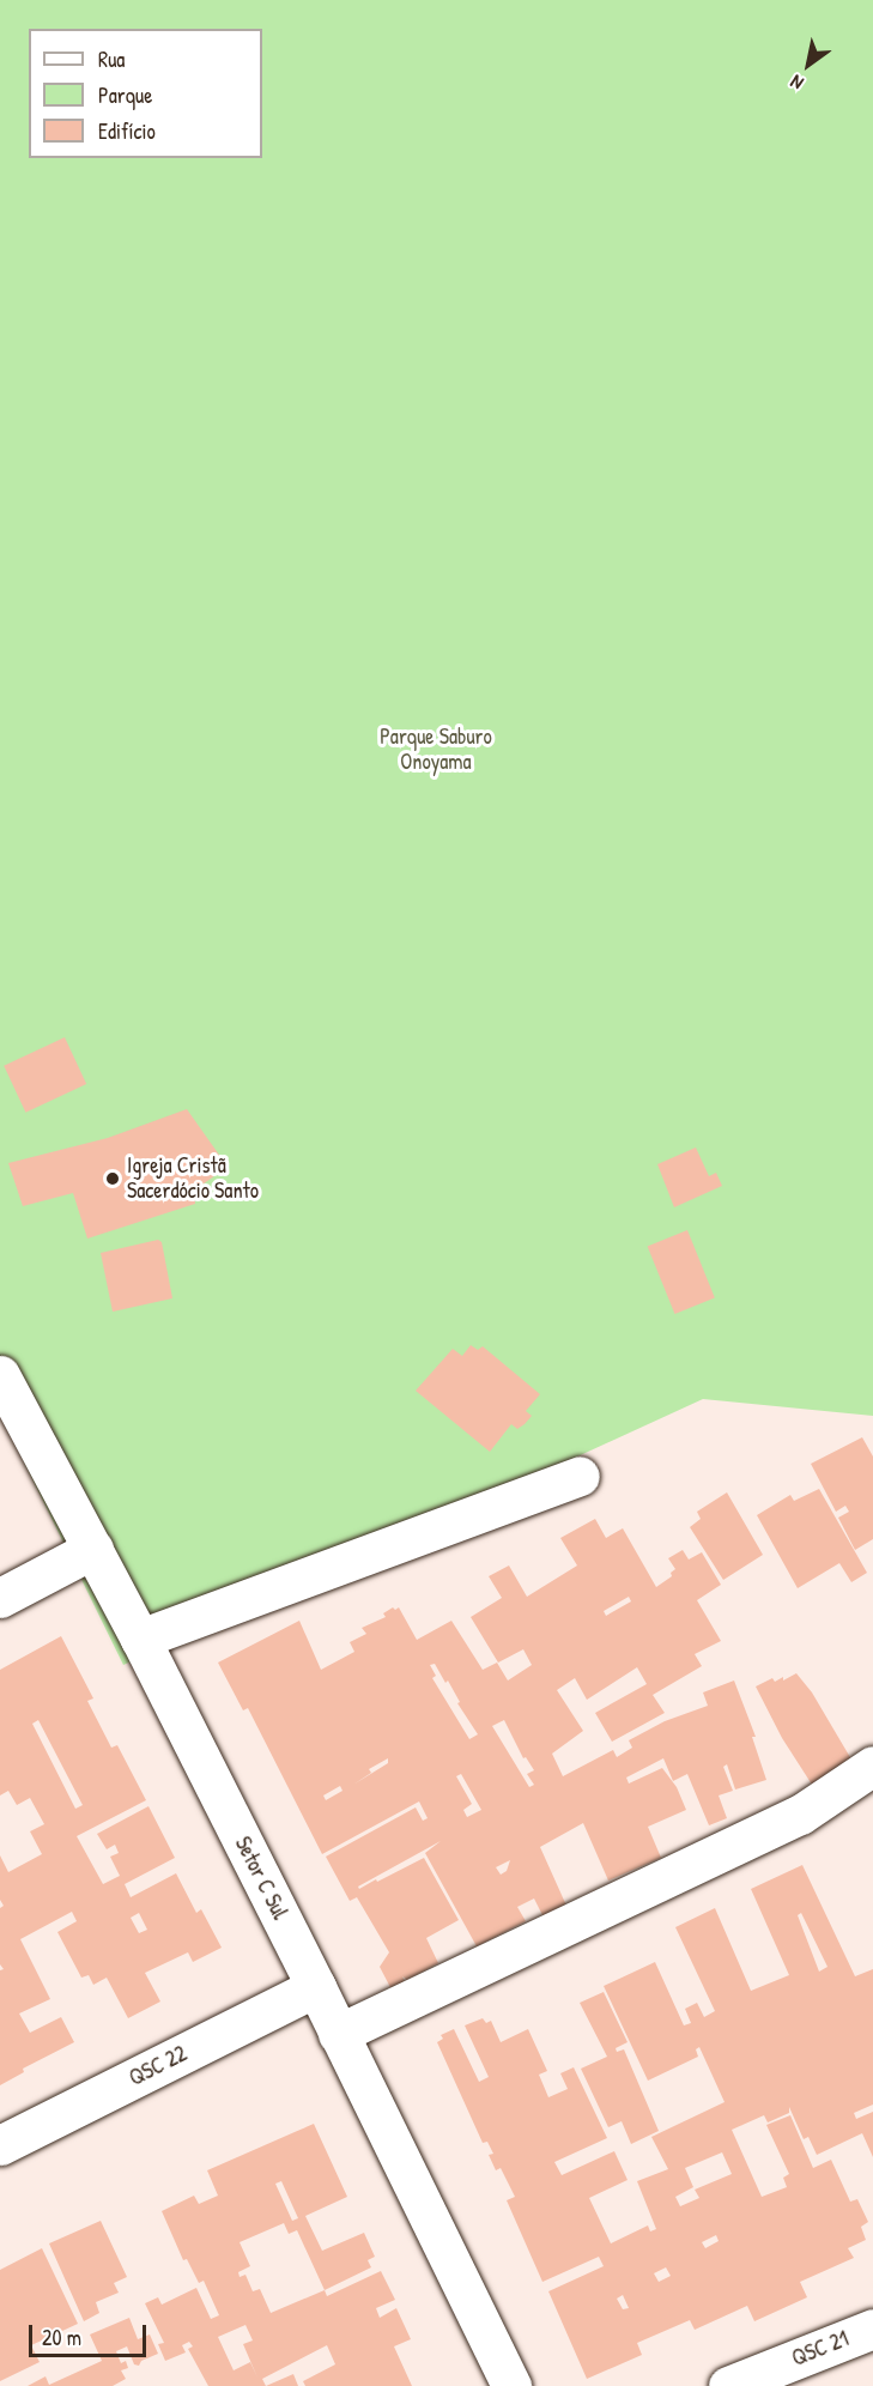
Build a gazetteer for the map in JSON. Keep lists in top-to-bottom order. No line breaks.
{"streets":{"street":["Setor C Sul","QSC 22","QSC 21"]},"crossings":[["Setor C Sul","QSC 22"]],"parks":["Parque Saburo Onoyama"],"places":["Igreja Cristã Sacerdócio Santo"],"legend":["Rua","Parque","Edifício"],"scale_bar":"20 m","north":"bottom left"}
